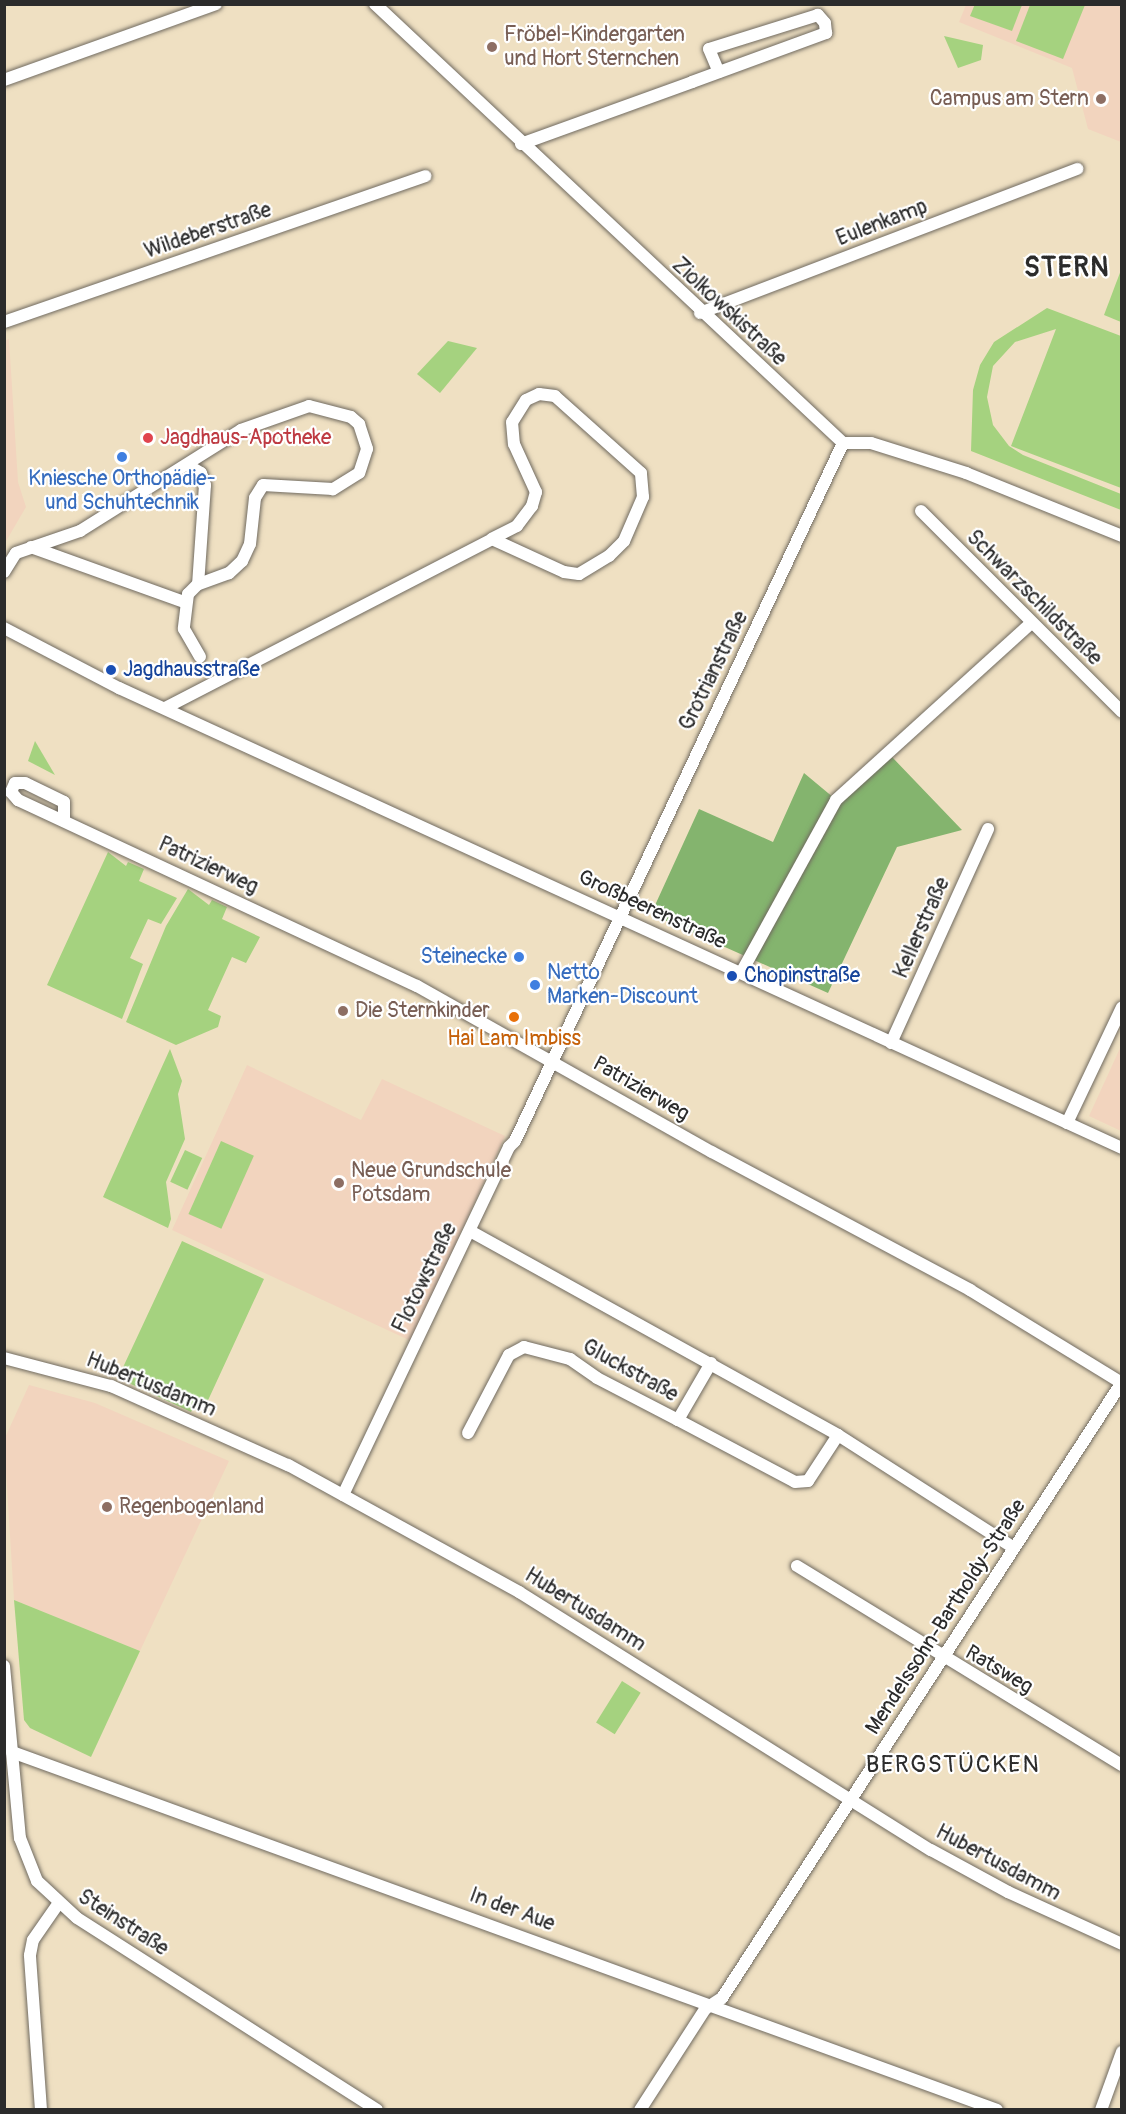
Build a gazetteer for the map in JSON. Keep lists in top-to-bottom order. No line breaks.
{"streets":{"street":["Eulenkamp","Wildeberstraße","Ziolkowskistraße","Schwarzschildstraße","Grotrianstraße","Patrizierweg","Großbeerenstraße","Kellerstraße","Flotowstraße","Gluckstraße","Hubertusdamm","Mendelssohn-Bartholdy-Straße","Ratsweg","In der Aue","Steinstraße"]},"crossings":[["Eulenkamp","Ziolkowskistraße"],["Ziolkowskistraße","Grotrianstraße"],["Grotrianstraße","Großbeerenstraße"],["Grotrianstraße","Flotowstraße"],["Patrizierweg","Flotowstraße"],["Patrizierweg","Mendelssohn-Bartholdy-Straße"],["Großbeerenstraße","Kellerstraße"],["Großbeerenstraße","Flotowstraße"],["Flotowstraße","Hubertusdamm"],["Hubertusdamm","Mendelssohn-Bartholdy-Straße"],["Mendelssohn-Bartholdy-Straße","Ratsweg"],["Mendelssohn-Bartholdy-Straße","In der Aue"],["In der Aue","Steinstraße"]],"districts":["STERN","BERGSTÜCKEN"],"places":["Fröbel-Kindergarten und Hort Sternchen","Campus am Stern","Jagdhaus-Apotheke","Kniesche Orthopädie- und Schuhtechnik","Jagdhausstraße","Steinecke","Chopinstraße","Netto Marken-Discount","Die Sternkinder","Hai Lam Imbiss","Neue Grundschule Potsdam","Regenbogenland"]}
